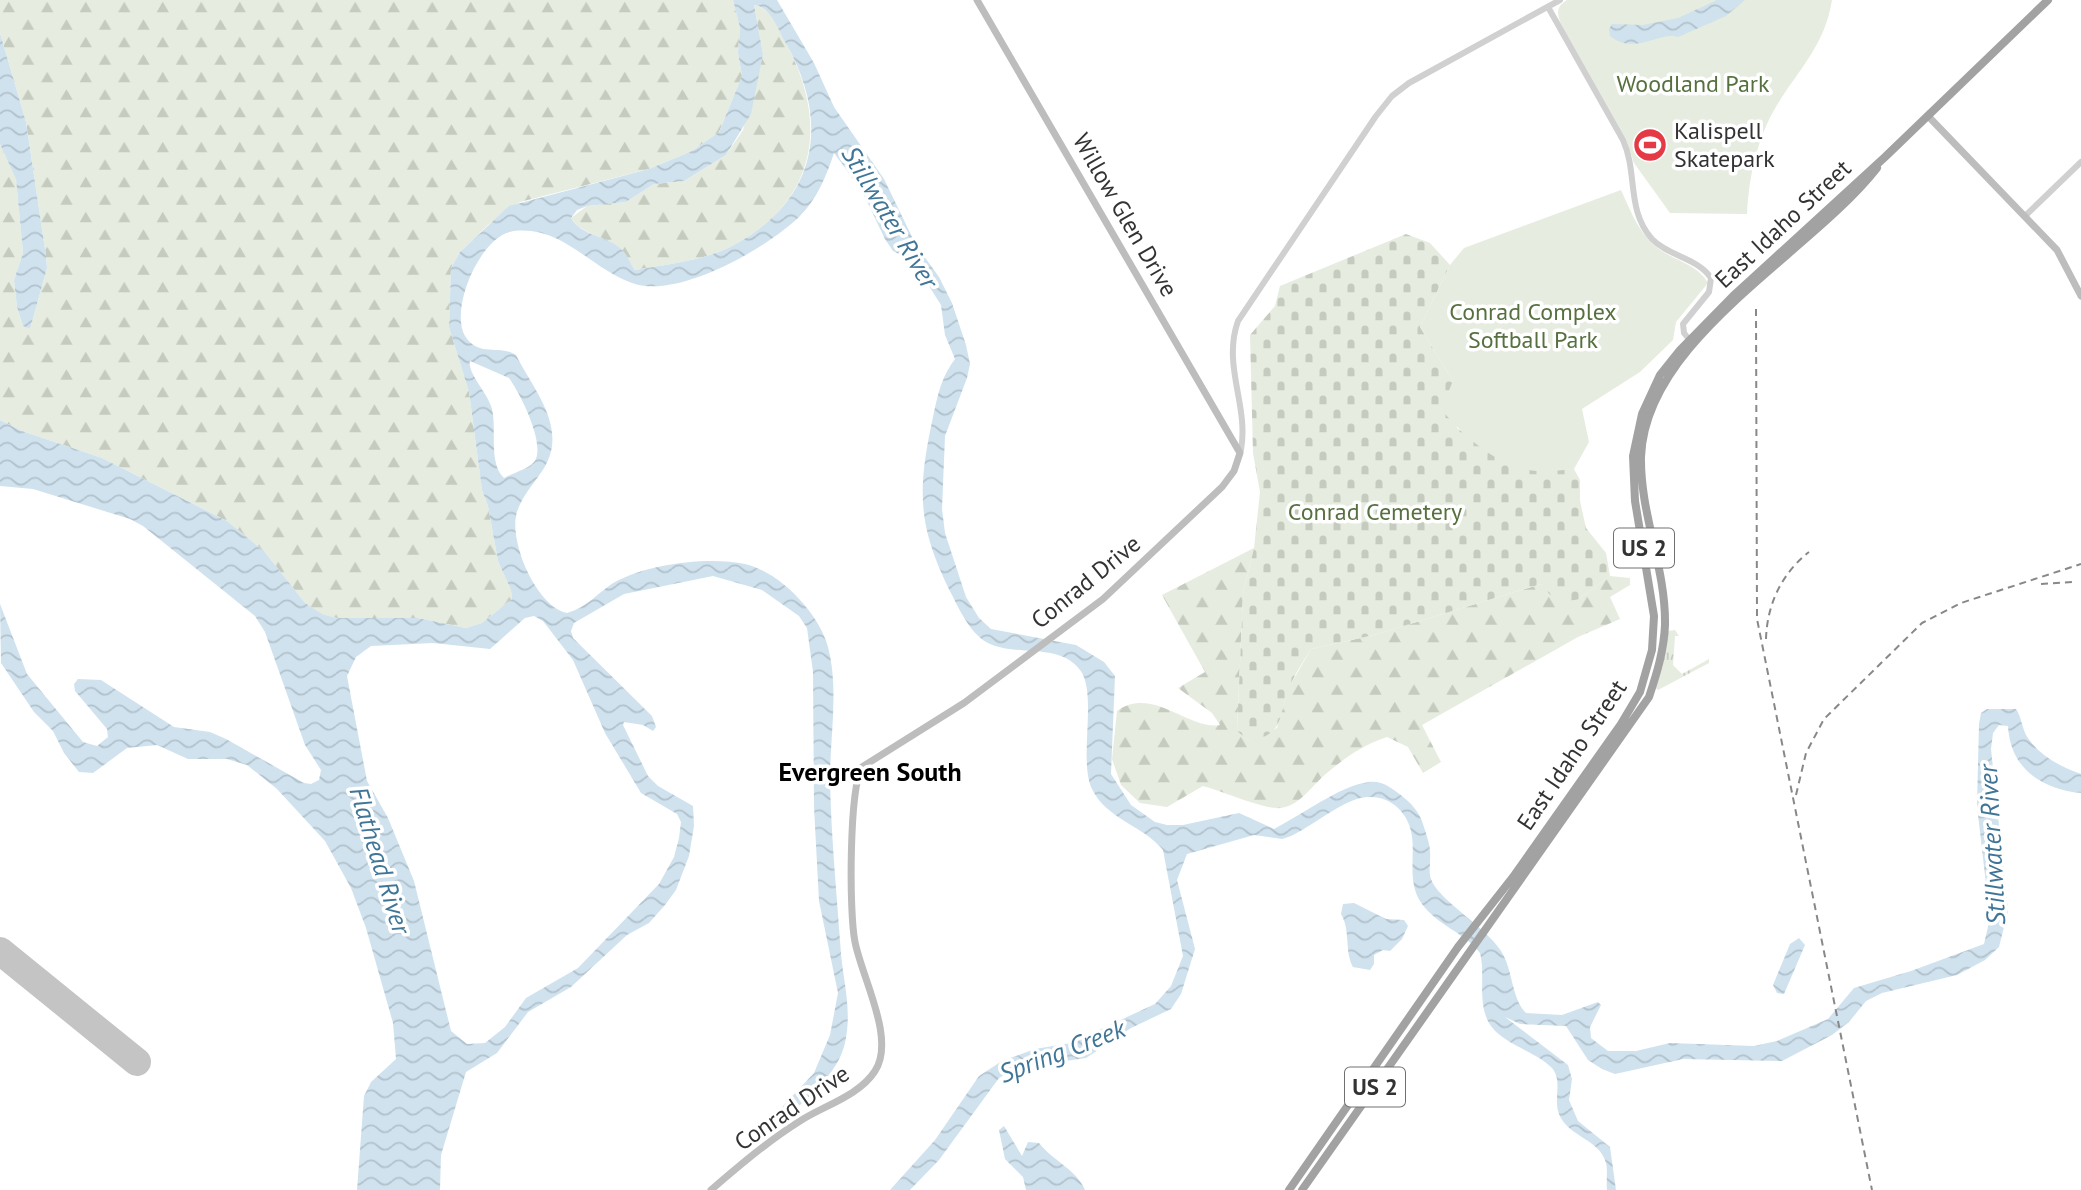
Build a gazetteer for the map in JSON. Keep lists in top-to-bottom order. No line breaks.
{"streets":{"highway":["East Idaho Street","US 2"],"main road":["Willow Glen Drive","Conrad Drive"]},"crossings":[["Willow Glen Drive","Conrad Drive"]],"districts":["Evergreen South"],"water":["Stillwater River","Flathead River","Spring Creek"],"parks":["Woodland Park","Conrad Complex Softball Park","Conrad Cemetery"],"places":{"sports":["Kalispell Skatepark"]}}
